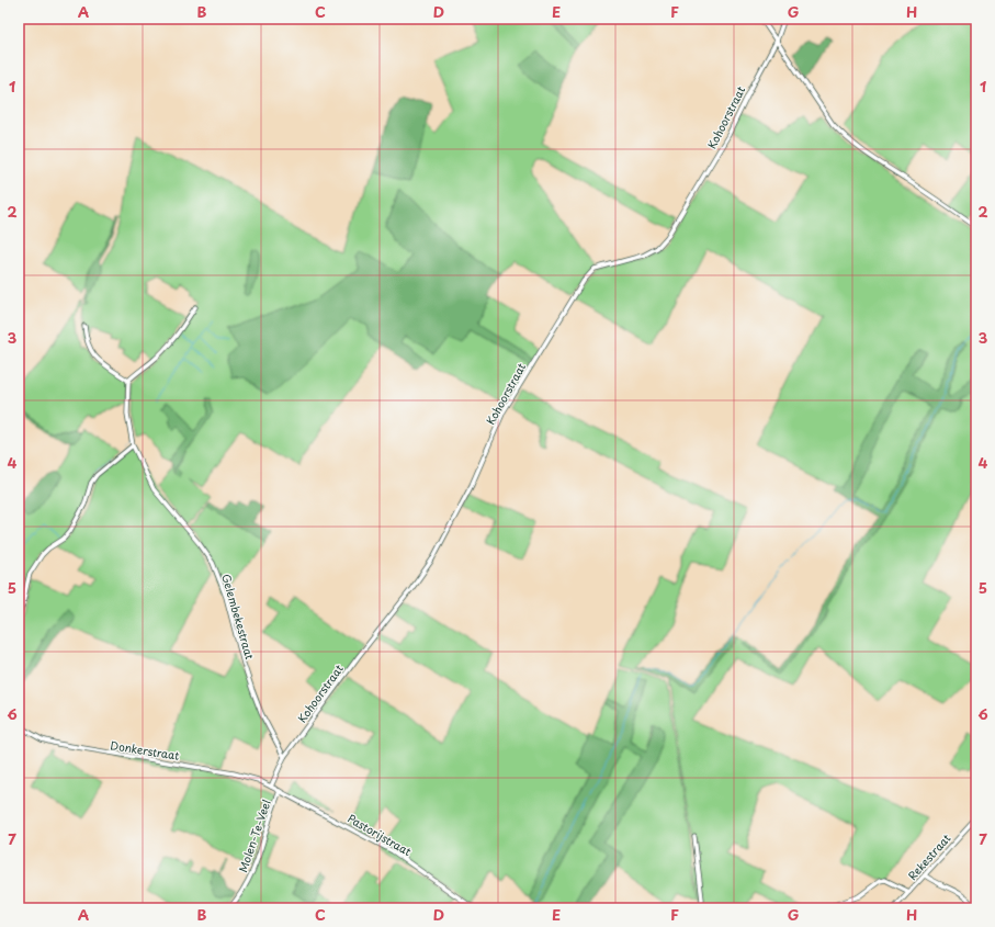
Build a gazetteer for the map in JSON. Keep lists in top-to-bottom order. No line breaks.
{"streets":{"street":["Kohoorstraat","Gelembekestraat","Donkerstraat","Pastorijstraat","Molen-Te-Veel","Rekestraat"]},"crossings":[["Kohoorstraat","Gelembekestraat"],["Kohoorstraat","Donkerstraat"],["Kohoorstraat","Pastorijstraat"],["Donkerstraat","Pastorijstraat"],["Pastorijstraat","Molen-Te-Veel"]],"grid":{"columns":["A","B","C","D","E","F","G","H"],"rows":["1","2","3","4","5","6","7"]}}
